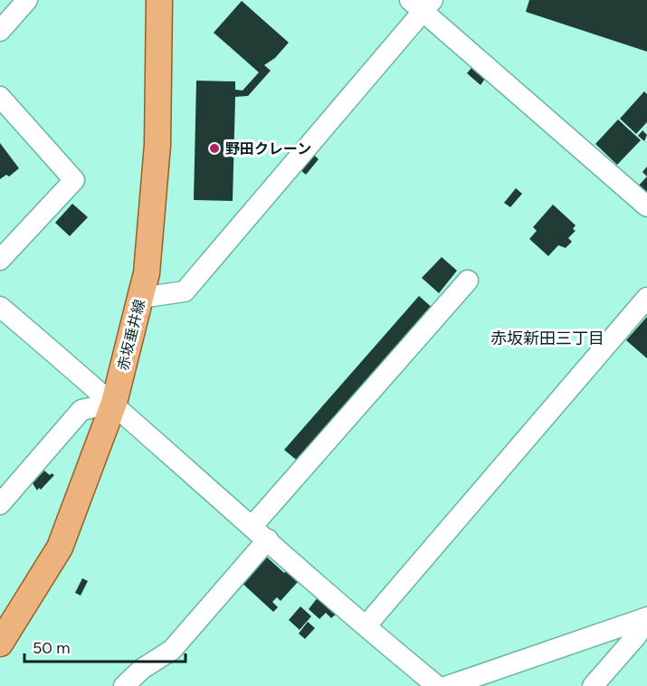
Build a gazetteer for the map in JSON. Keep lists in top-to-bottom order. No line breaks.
{"streets":{"main road":["赤坂垂井線"]},"districts":["赤坂新田三丁目"],"places":["野田クレーン"],"scale_bar":"50 m"}
